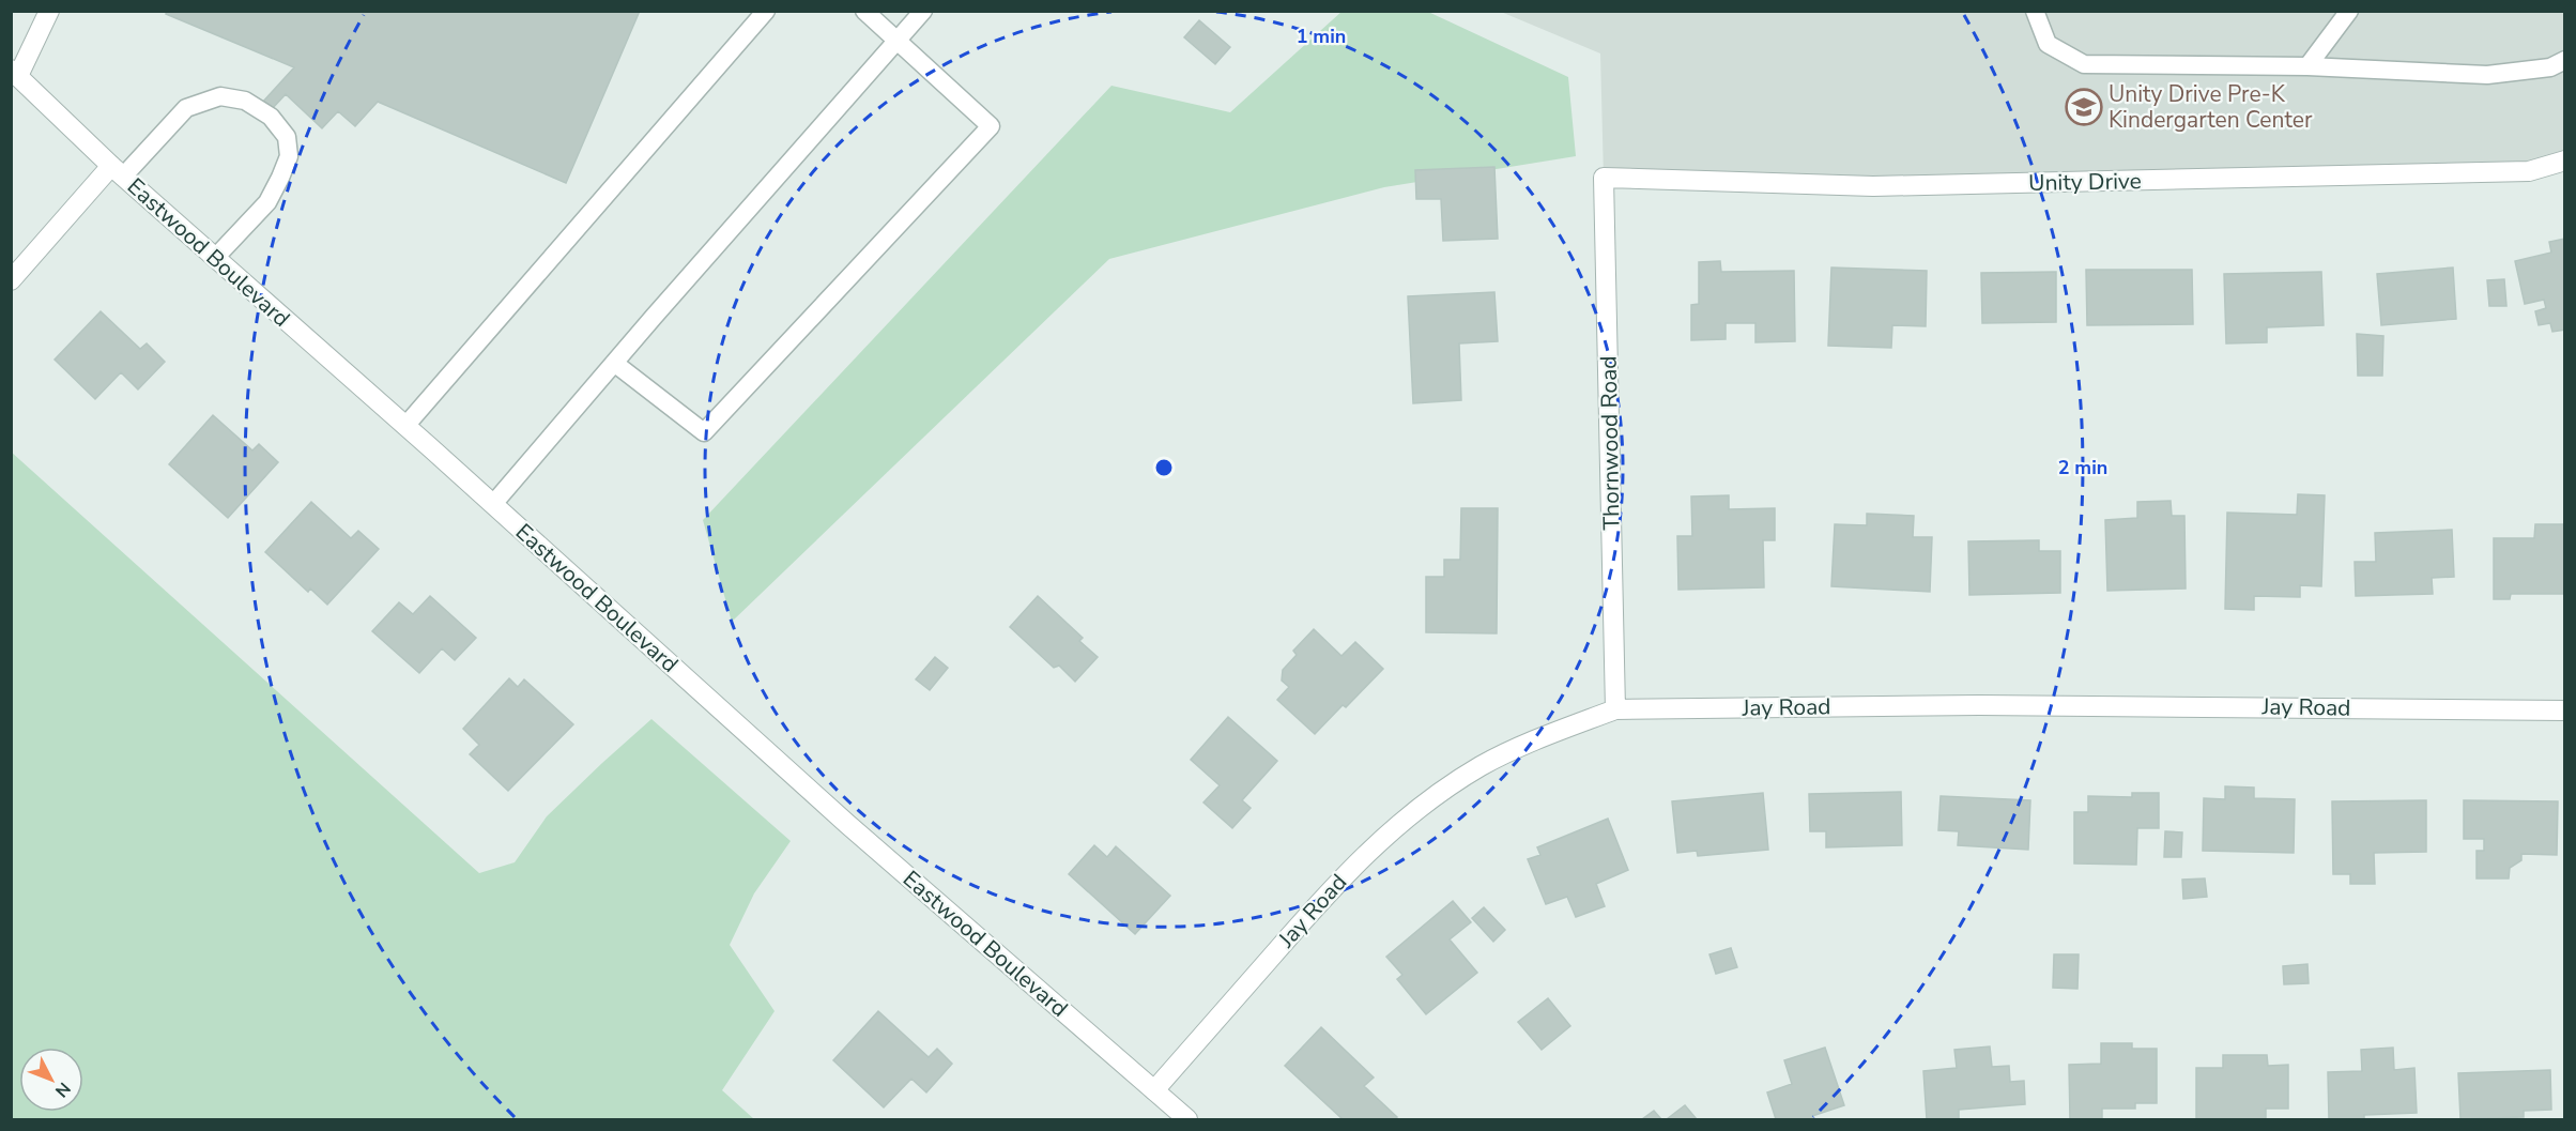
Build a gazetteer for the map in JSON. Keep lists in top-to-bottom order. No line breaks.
{"streets":{"street":["Unity Drive","Eastwood Boulevard","Thornwood Road","Jay Road"]},"crossings":[["Unity Drive","Thornwood Road"],["Eastwood Boulevard","Jay Road"],["Thornwood Road","Jay Road"]],"places":{"school or university":["Unity Drive Pre-K Kindergarten Center"]},"north":"bottom right","rings":["1 min","2 min"]}
